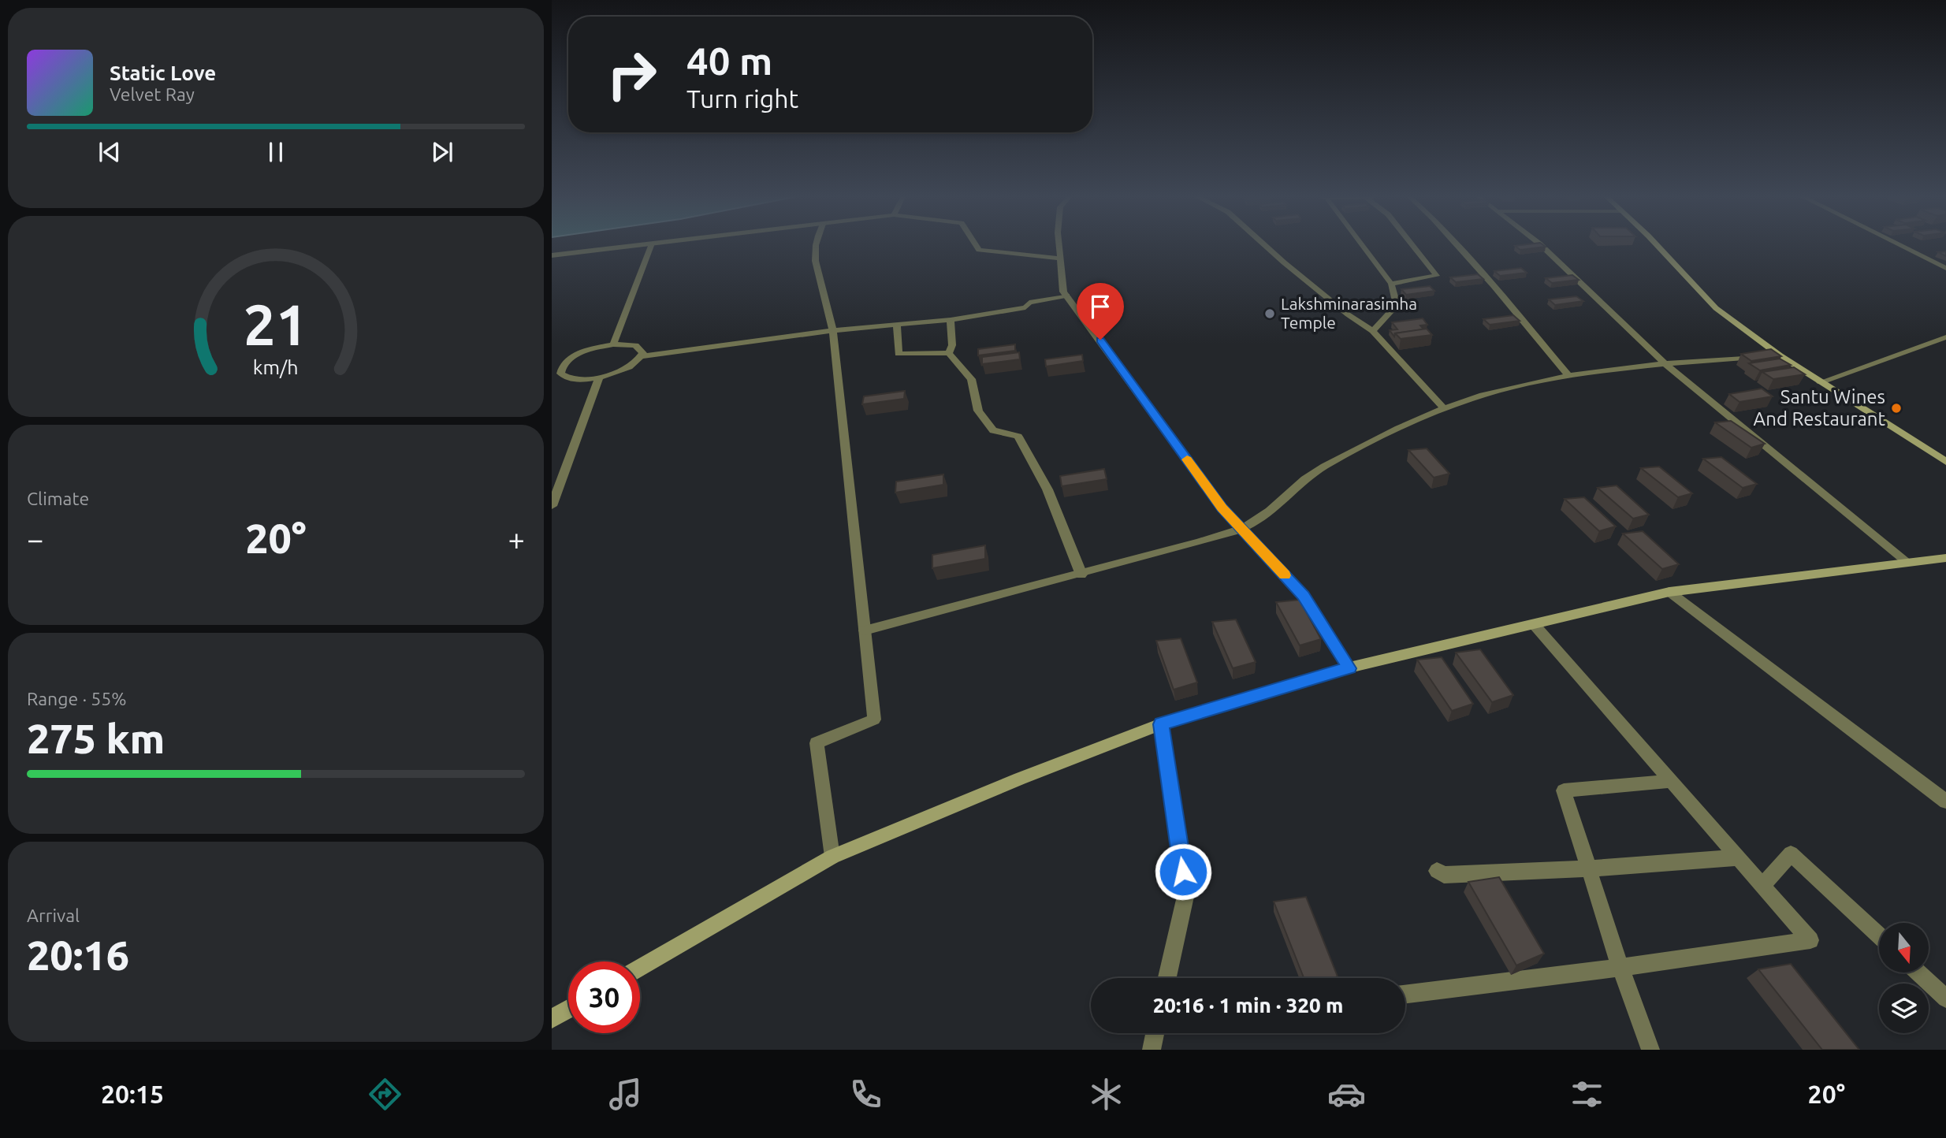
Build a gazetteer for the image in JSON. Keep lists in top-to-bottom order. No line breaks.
{"places":["Lakshminarasimha Temple","Santu Wines And Restaurant"],"north":"bottom","page":{"turn":["40 m","Turn right"],"song":["Static Love","Velvet Ray"],"tile":["Climate",["Range · 55%","275 km"],["Arrival","20:16"]],"heat":["−","20°","+"],"limit":"30","trip":"20:16 · 1 min · 320 m","tabs":["20:15","20°"],"gauge":["21","km/h"]}}
